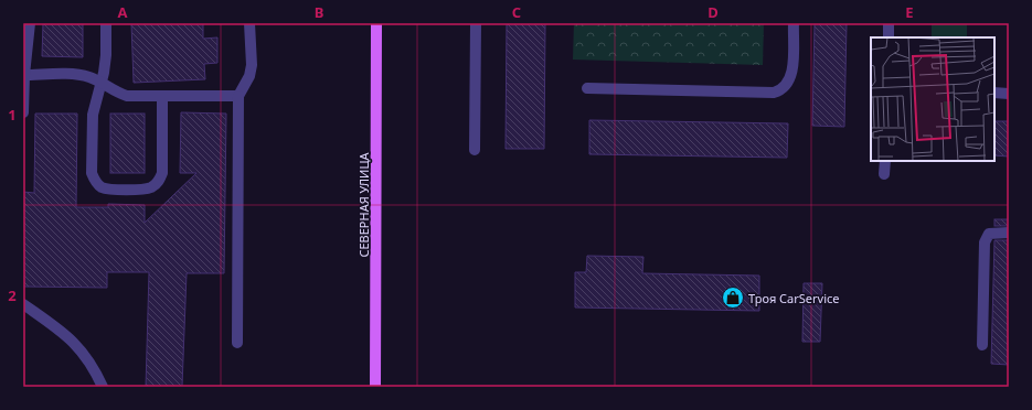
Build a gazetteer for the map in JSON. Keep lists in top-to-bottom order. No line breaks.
{"streets":{"main road":["СЕВЕРНАЯ УЛИЦА"]},"places":{"shop":["Троя CarService"]},"grid":{"columns":["A","B","C","D","E"],"rows":["1","2"]}}
